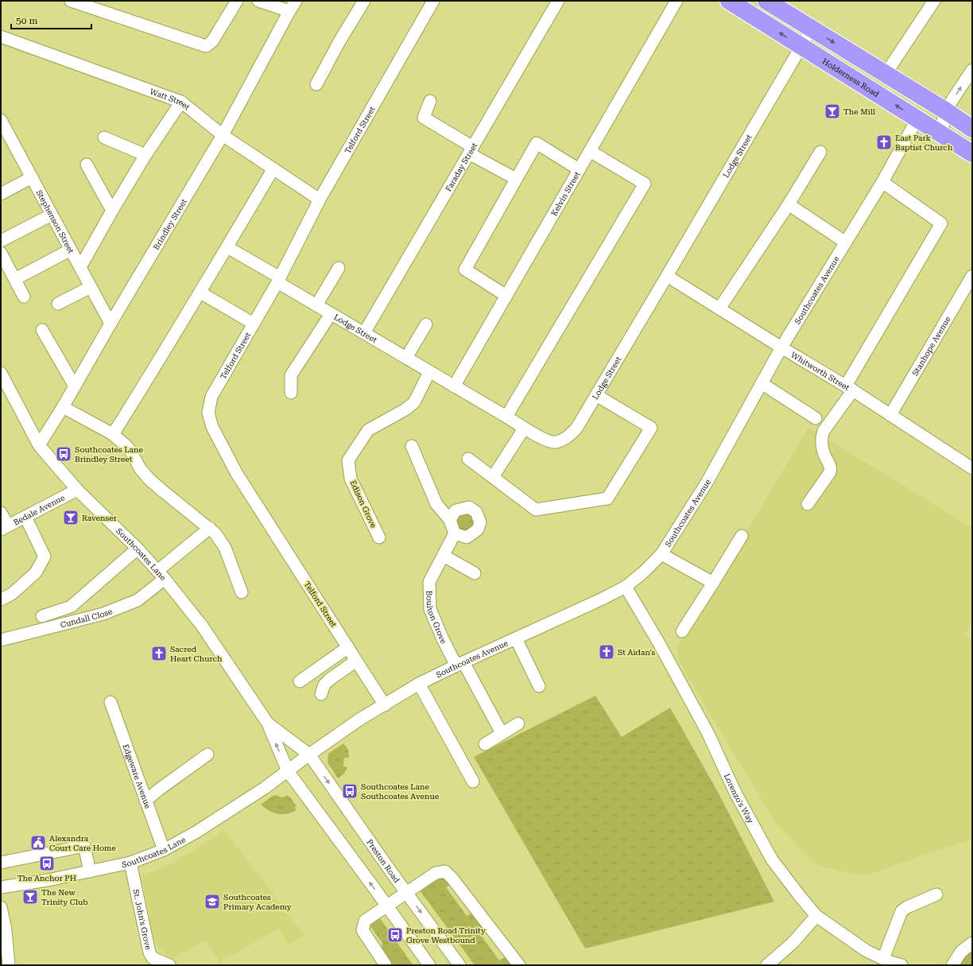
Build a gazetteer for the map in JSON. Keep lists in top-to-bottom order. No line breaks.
{"streets":{"highway":["Holderness Road"],"street":["Watt Street","Telford Street","Lodge Street","Faraday Street","Kelvin Street","Stephenson Street","Brindley Street","Southcoates Avenue","Stanhope Avenue","Whitworth Street","Edison Grove","Bedale Avenue","Southcoates Lane","Boulton Grove","Cundall Close","Edgeware Avenue","Lorenzo's Way","Preston Road","St. John's Grove"]},"crossings":[["Holderness Road","Lodge Street"],["Holderness Road","Southcoates Avenue"],["Watt Street","Telford Street"],["Watt Street","Brindley Street"],["Telford Street","Lodge Street"],["Telford Street","Southcoates Avenue"],["Lodge Street","Faraday Street"],["Lodge Street","Kelvin Street"],["Lodge Street","Whitworth Street"],["Lodge Street","Edison Grove"],["Stephenson Street","Brindley Street"],["Brindley Street","Southcoates Lane"],["Southcoates Avenue","Whitworth Street"],["Southcoates Avenue","Southcoates Lane"],["Southcoates Avenue","Boulton Grove"],["Southcoates Avenue","Lorenzo's Way"],["Southcoates Avenue","Preston Road"],["Stanhope Avenue","Whitworth Street"],["Bedale Avenue","Southcoates Lane"],["Southcoates Lane","Cundall Close"],["Southcoates Lane","Edgeware Avenue"],["Southcoates Lane","Preston Road"],["Southcoates Lane","St. John's Grove"]],"places":{"bar":["The Mill","Ravenser","The New Trinity Club"],"church":["East Park Baptist Church","St Aidan's","Sacred Heart Church"],"bus stop":["Southcoates Lane Brindley Street","Southcoates Lane Southcoates Avenue","The Anchor PH","Preston Road Trinity Grove Westbound"],"public building":["Alexandra Court Care Home"],"school or university":["Southcoates Primary Academy"]},"scale_bar":"50 m"}
